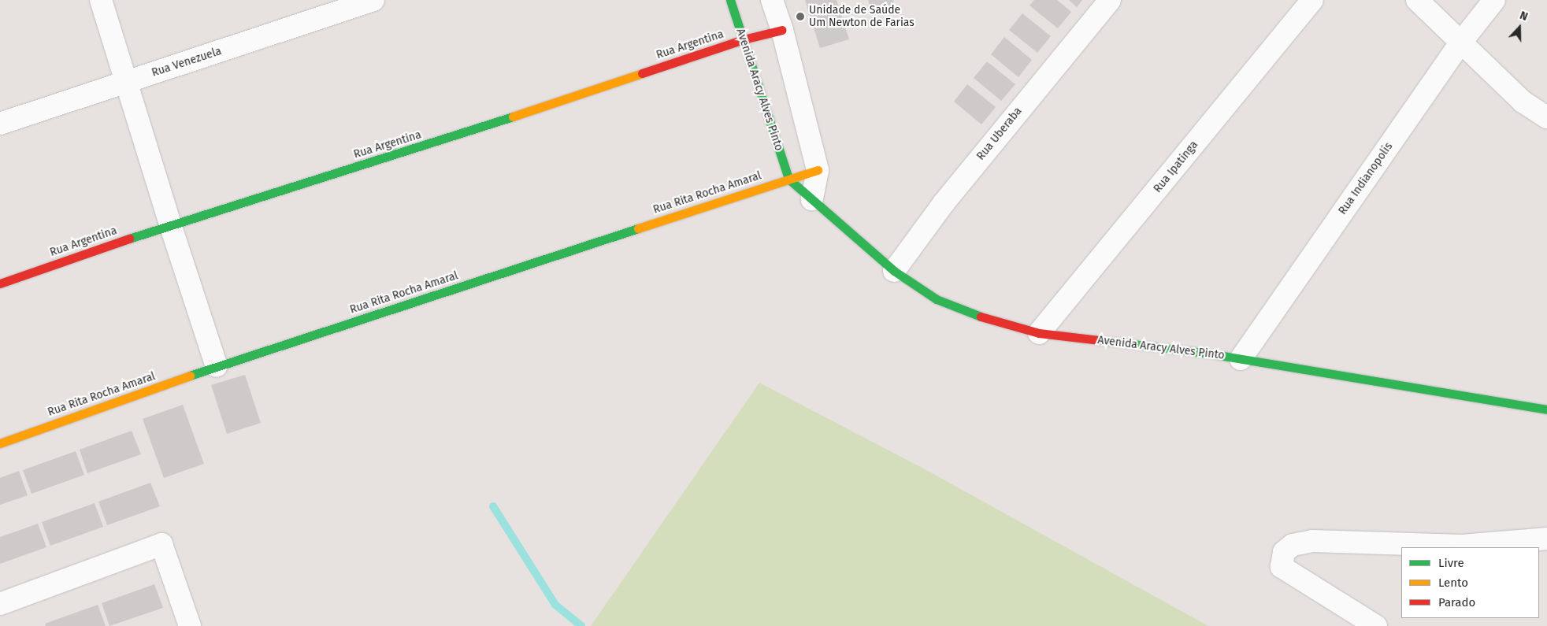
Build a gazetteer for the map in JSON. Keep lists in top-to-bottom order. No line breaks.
{"streets":{"street":["Rua Argentina","Rua Venezuela","Avenida Aracy Alves Pinto","Rua Uberaba","Rua Ipatinga","Rua Indianopolís","Rua Rita Rocha Amaral"]},"crossings":[["Rua Argentina","Avenida Aracy Alves Pinto"],["Avenida Aracy Alves Pinto","Rua Uberaba"],["Avenida Aracy Alves Pinto","Rua Ipatinga"],["Avenida Aracy Alves Pinto","Rua Indianopolís"],["Avenida Aracy Alves Pinto","Rua Rita Rocha Amaral"]],"places":["Unidade de Saúde Um Newton de Farias"],"legend":["Livre","Lento","Parado"],"north":"top"}
